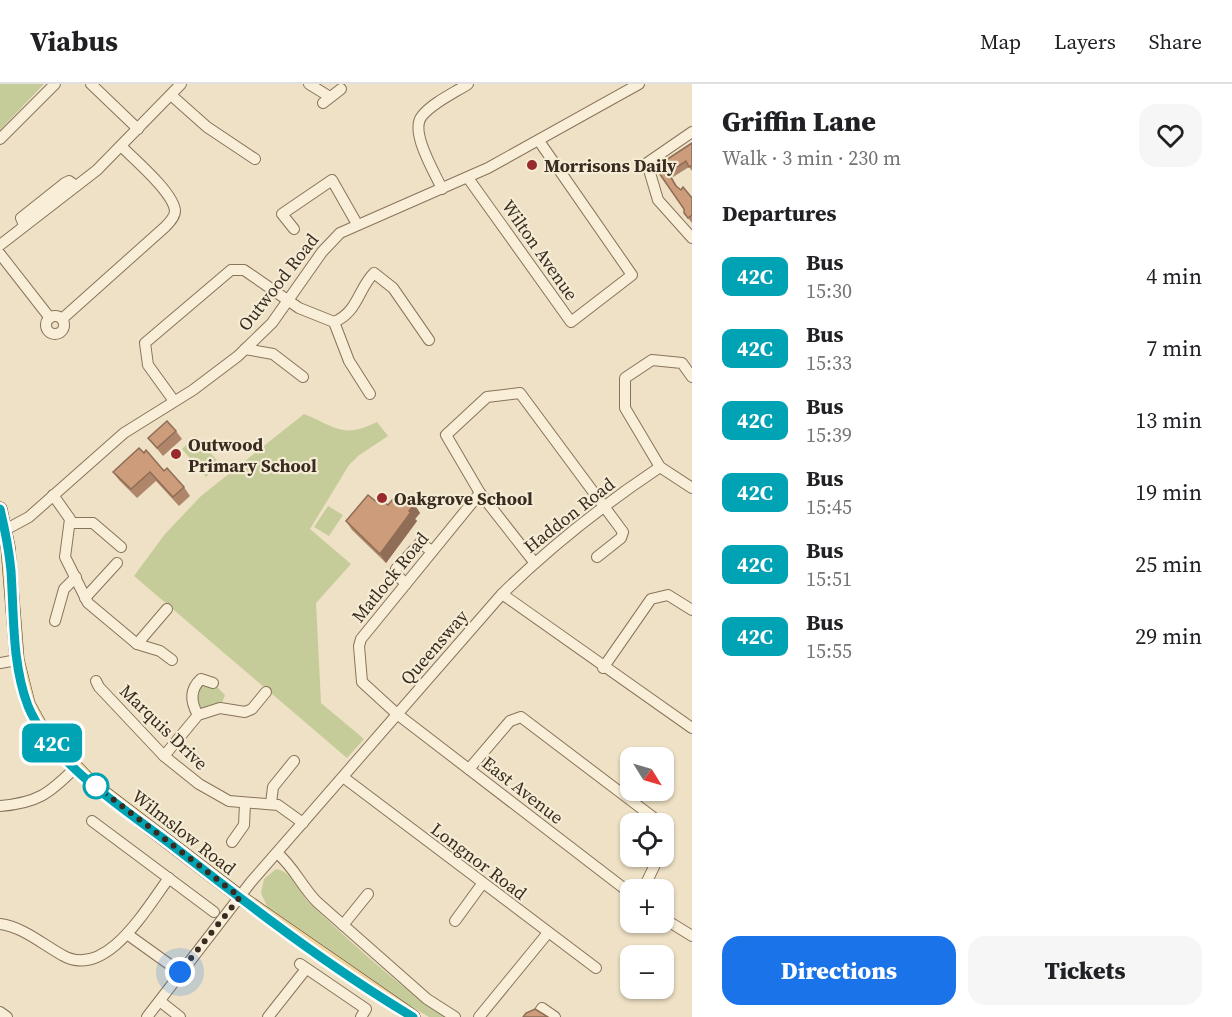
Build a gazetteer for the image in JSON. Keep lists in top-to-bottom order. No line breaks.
{"streets":{"main road":["Wilmslow Road"],"street":["Wilton Avenue","Outwood Road","Haddon Road","Matlock Road","Queensway","Marquis Drive","East Avenue","Longnor Road"]},"crossings":[["Wilton Avenue","Outwood Road"],["Outwood Road","Wilmslow Road"],["Haddon Road","Queensway"],["Matlock Road","Queensway"],["Matlock Road","East Avenue"],["Queensway","East Avenue"],["Queensway","Wilmslow Road"],["Queensway","Longnor Road"]],"places":["Morrisons Daily","Outwood Primary School","Oakgrove School"],"lines":["bus line 42C"],"north":"bottom right","page":{"header":"Viabus","nav":["Map","Layers","Share"],"on_map":"42C","heading":[["Griffin Lane","Walk · 3 min · 230 m"],"Departures"],"list":[{"mark":"42C","name":"Bus","note":"15:30","value":"4 min"},{"mark":"42C","name":"Bus","note":"15:33","value":"7 min"},{"mark":"42C","name":"Bus","note":"15:39","value":"13 min"},{"mark":"42C","name":"Bus","note":"15:45","value":"19 min"},{"mark":"42C","name":"Bus","note":"15:51","value":"25 min"},{"mark":"42C","name":"Bus","note":"15:55","value":"29 min"}],"map_buttons":["+","−"],"buttons":["Directions","Tickets"]}}
